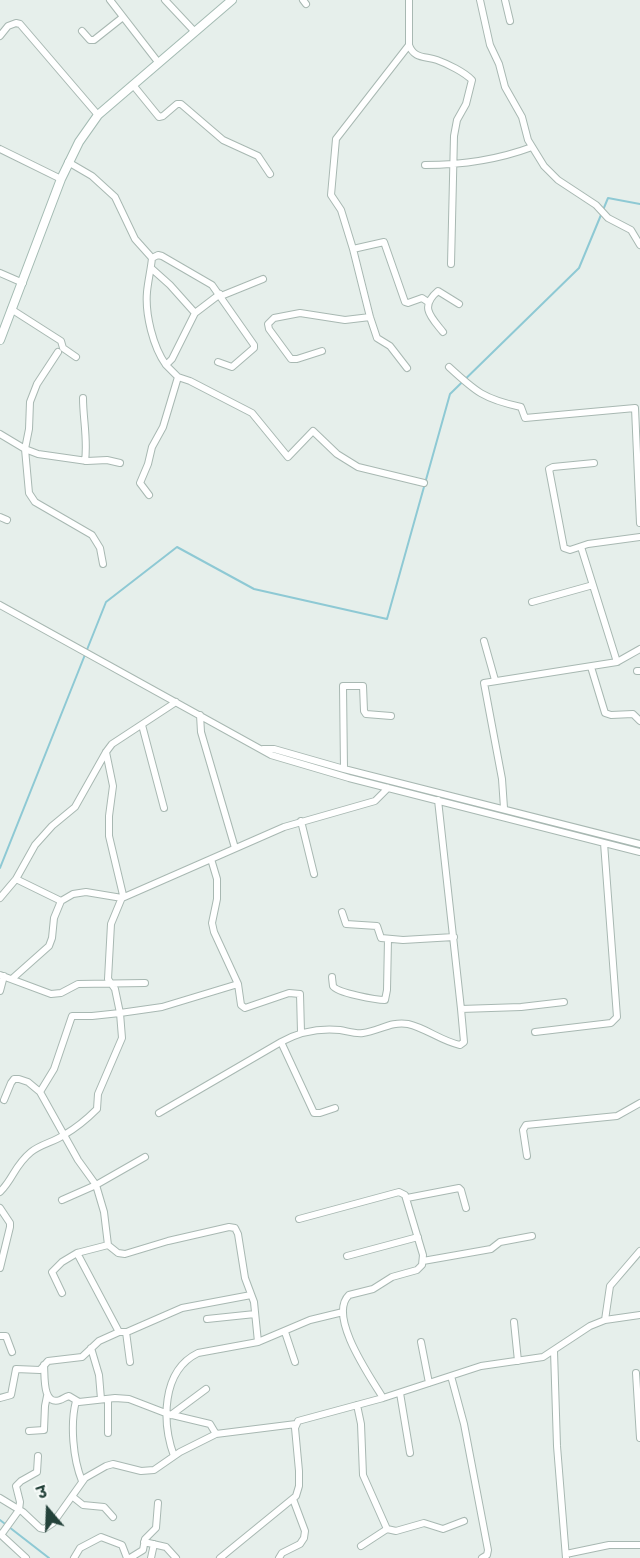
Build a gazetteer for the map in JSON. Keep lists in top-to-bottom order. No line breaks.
{"north":"top"}
